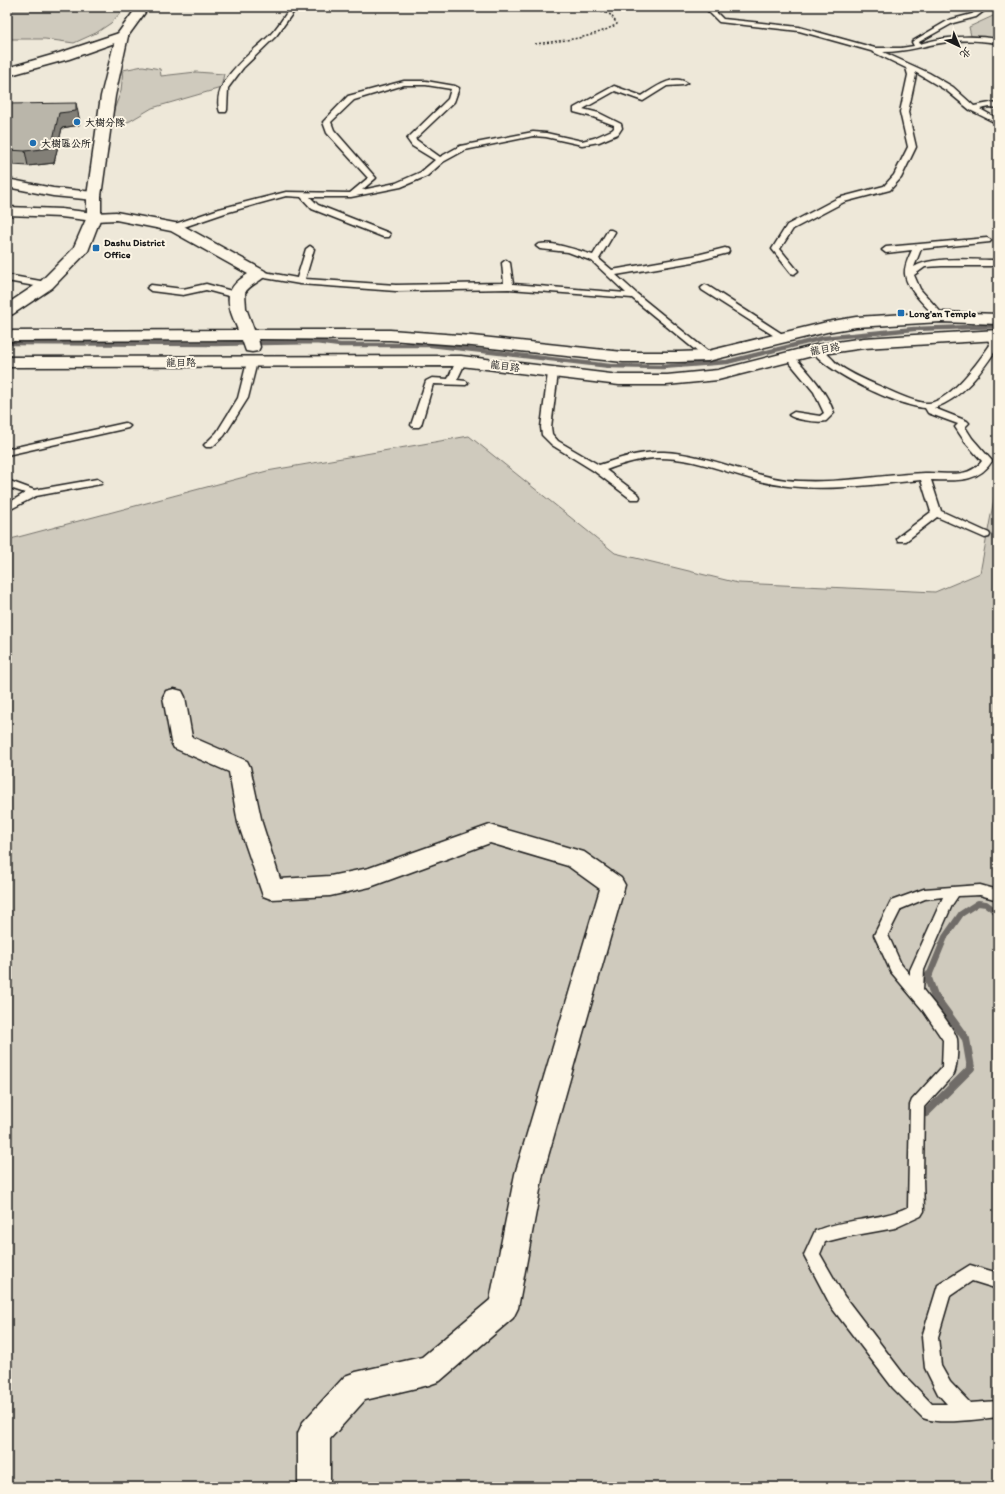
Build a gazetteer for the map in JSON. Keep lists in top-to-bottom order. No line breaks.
{"streets":{"street":["龍目路"]},"places":{"other":["大樹分隊","大樹區公所"],"transit":["Dashu District Office","Long'an Temple"]},"north":"bottom right"}
